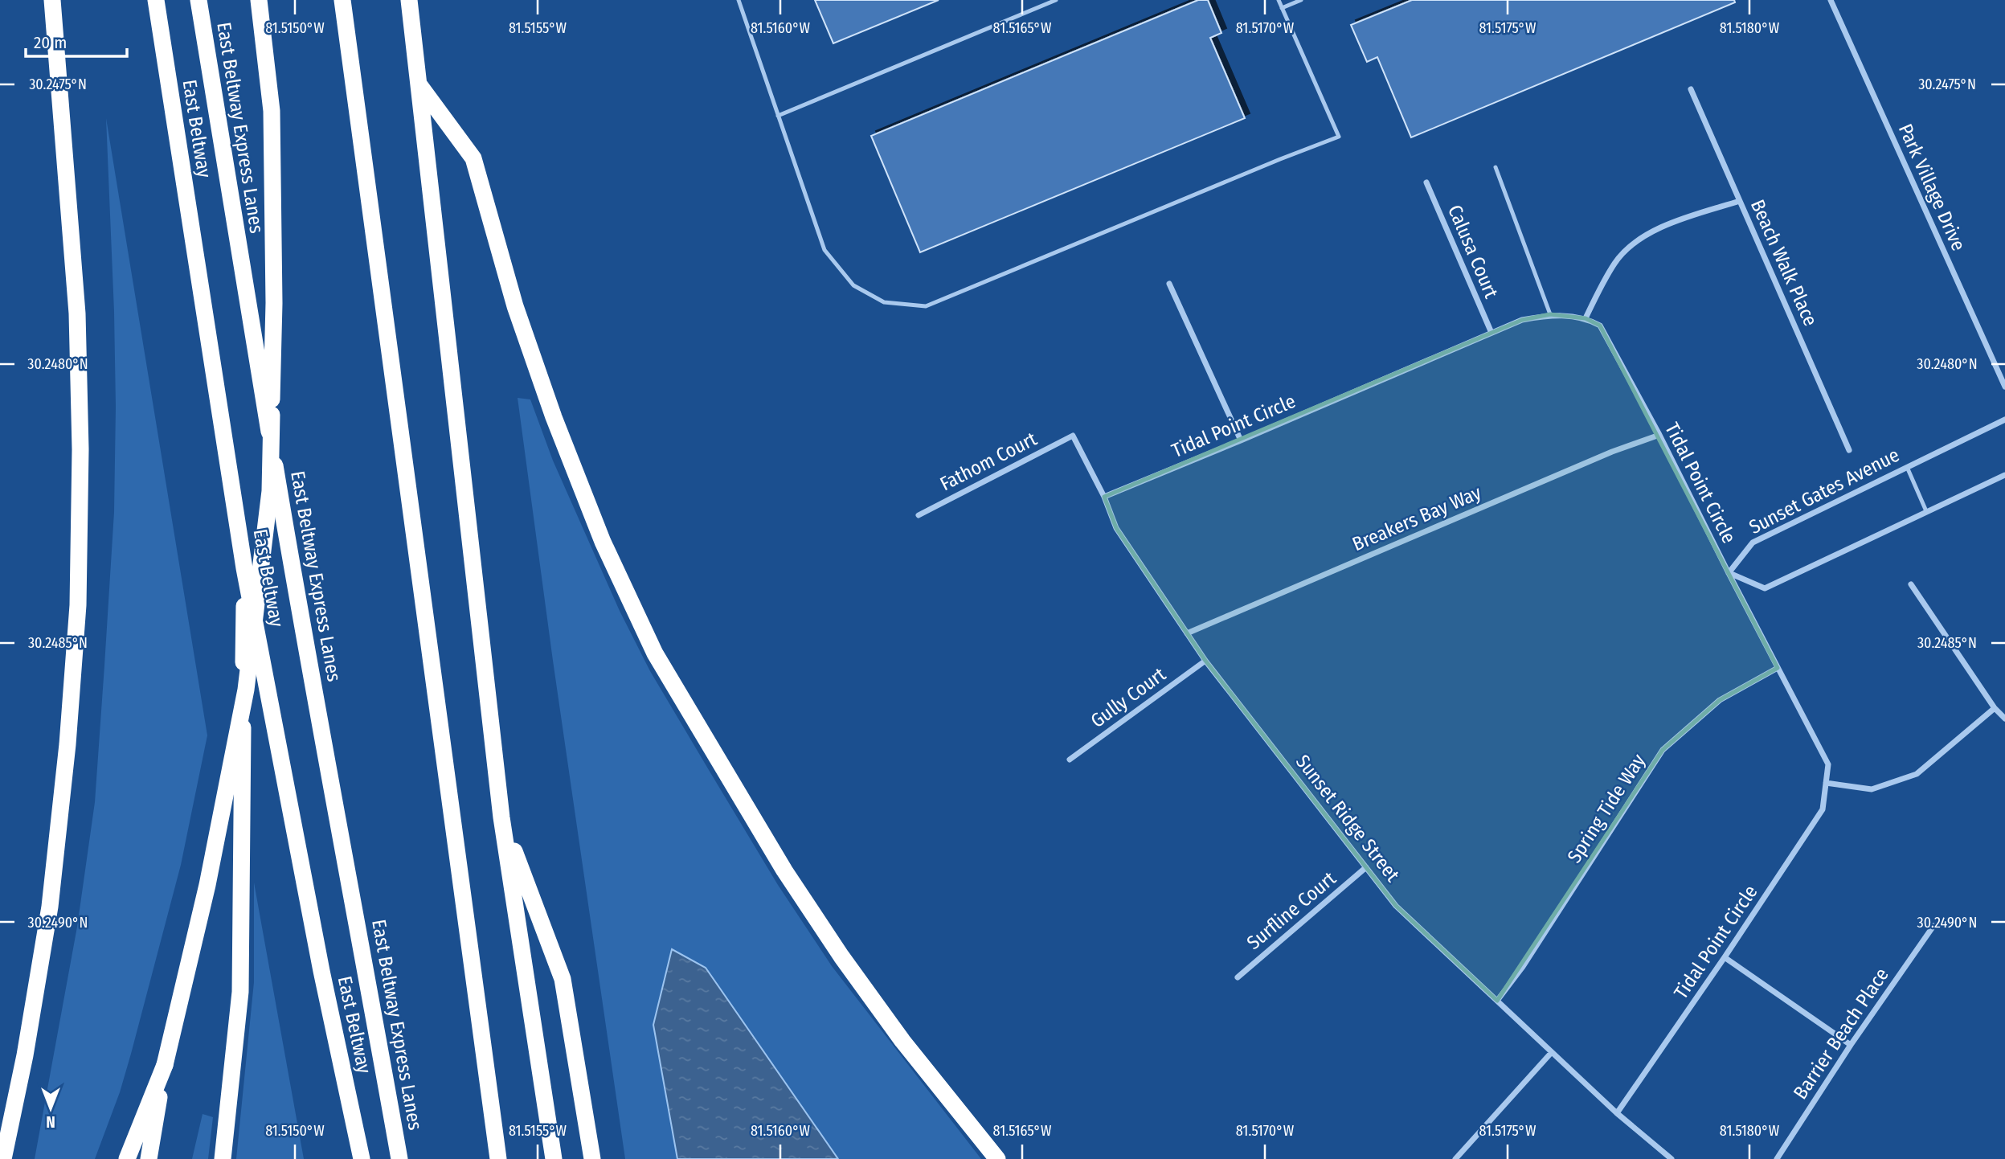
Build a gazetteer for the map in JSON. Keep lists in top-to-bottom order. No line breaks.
{"streets":{"highway":["East Beltway Express Lanes","East Beltway"],"street":["Park Village Drive","Calusa Court","Beach Walk Place","Tidal Point Circle","Fathom Court","Sunset Gates Avenue","Breakers Bay Way","Gully Court","Spring Tide Way","Sunset Ridge Street","Surfline Court","Barrier Beach Place"]},"crossings":[["Calusa Court","Tidal Point Circle"],["Tidal Point Circle","Sunset Gates Avenue"],["Tidal Point Circle","Breakers Bay Way"],["Tidal Point Circle","Spring Tide Way"],["Tidal Point Circle","Sunset Ridge Street"],["Fathom Court","Sunset Ridge Street"],["Breakers Bay Way","Sunset Ridge Street"],["Gully Court","Sunset Ridge Street"],["Spring Tide Way","Sunset Ridge Street"],["Sunset Ridge Street","Surfline Court"]],"scale_bar":"20 m","north":"bottom","coordinates":["81.5150°W","81.5155°W","81.5160°W","81.5165°W","81.5170°W","81.5175°W","81.5180°W","30.2475°N","30.2480°N","30.2485°N","30.2490°N"]}
